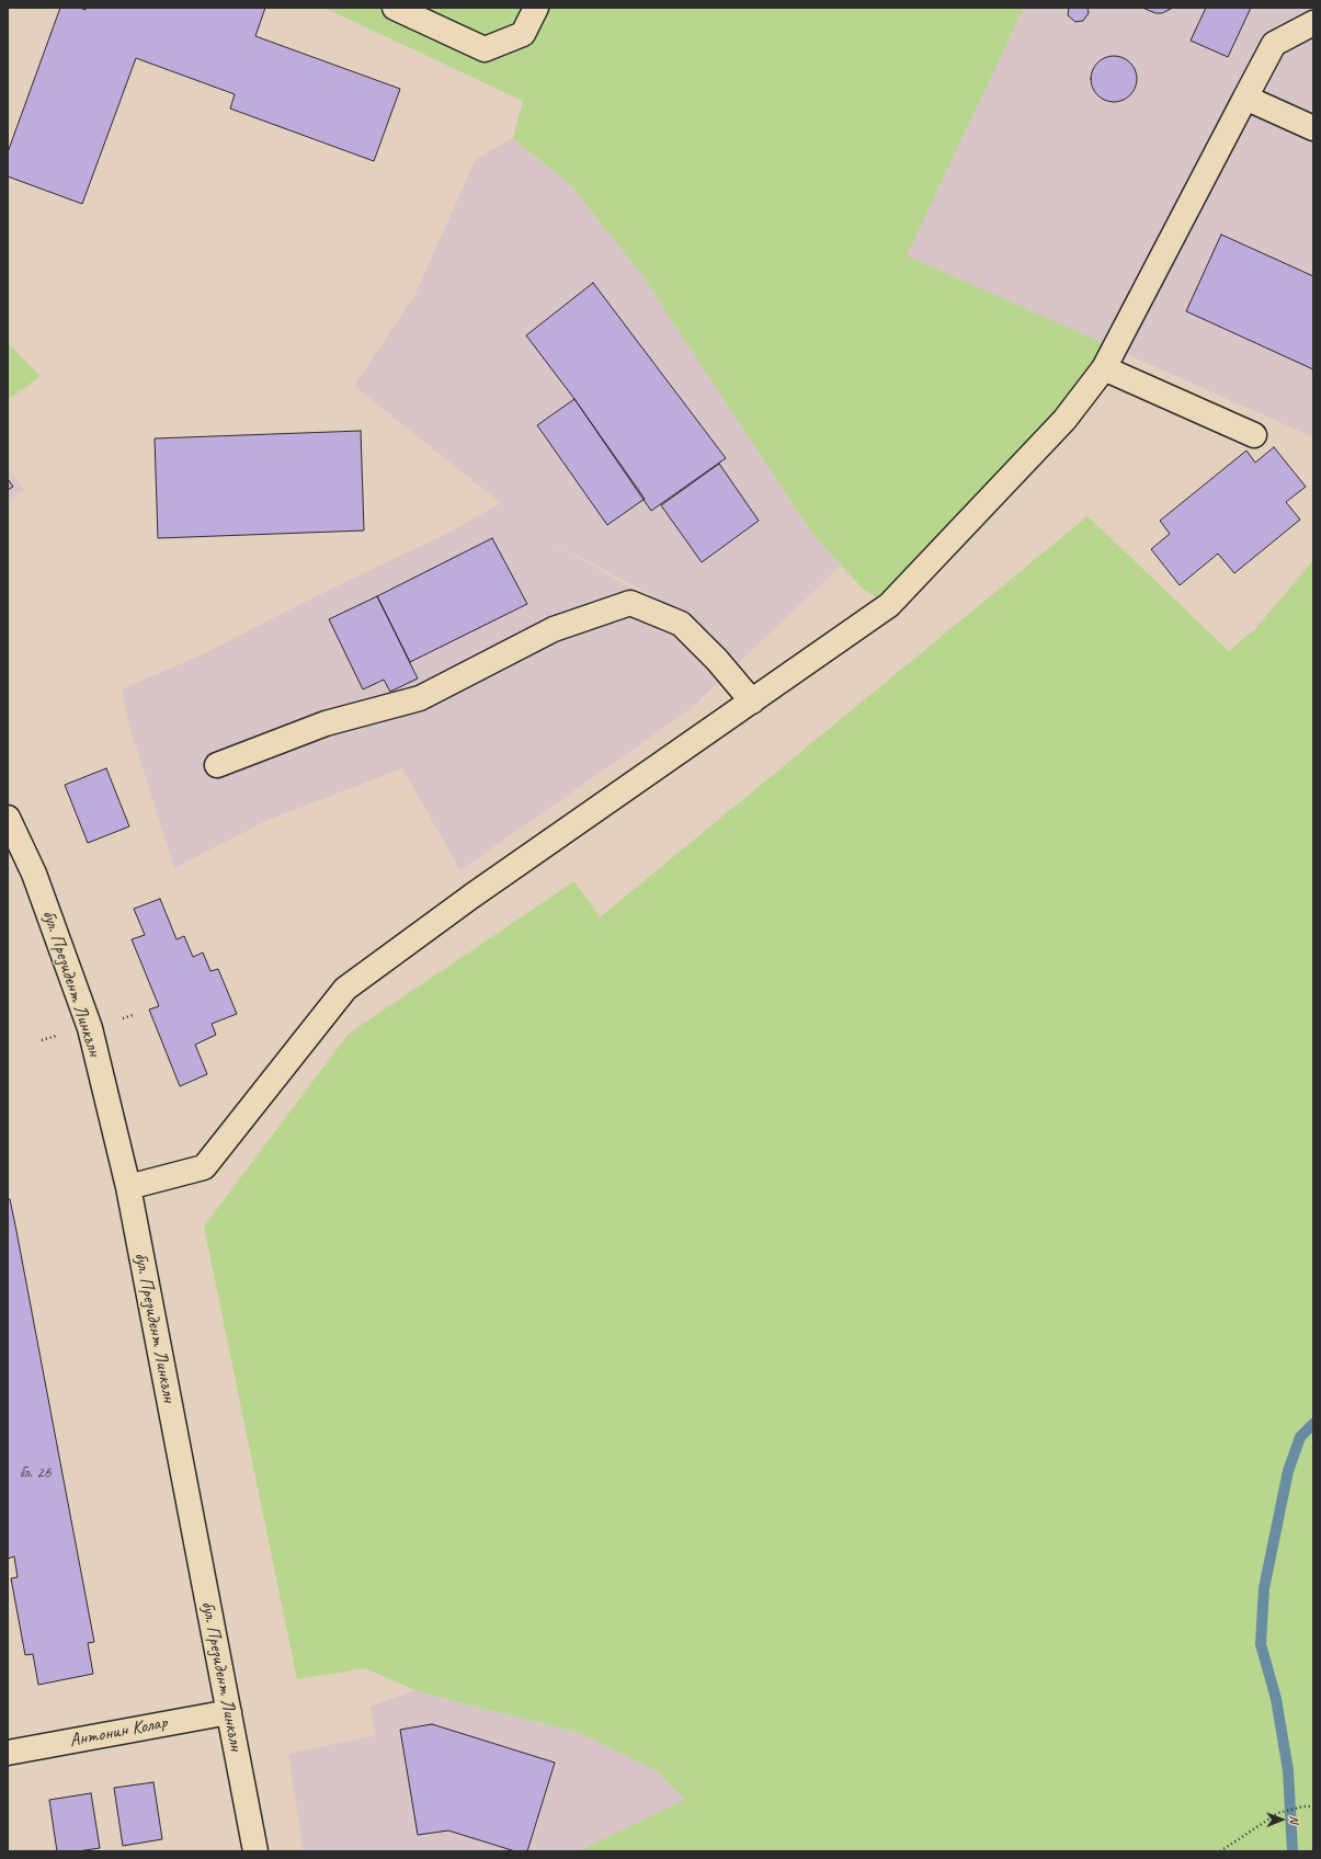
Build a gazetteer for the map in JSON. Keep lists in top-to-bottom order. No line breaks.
{"streets":{"street":["бул. Президент Линкълн","Антонин Колар"]},"crossings":[["бул. Президент Линкълн","Антонин Колар"]],"house_numbers":["бл. 26"],"north":"right"}
